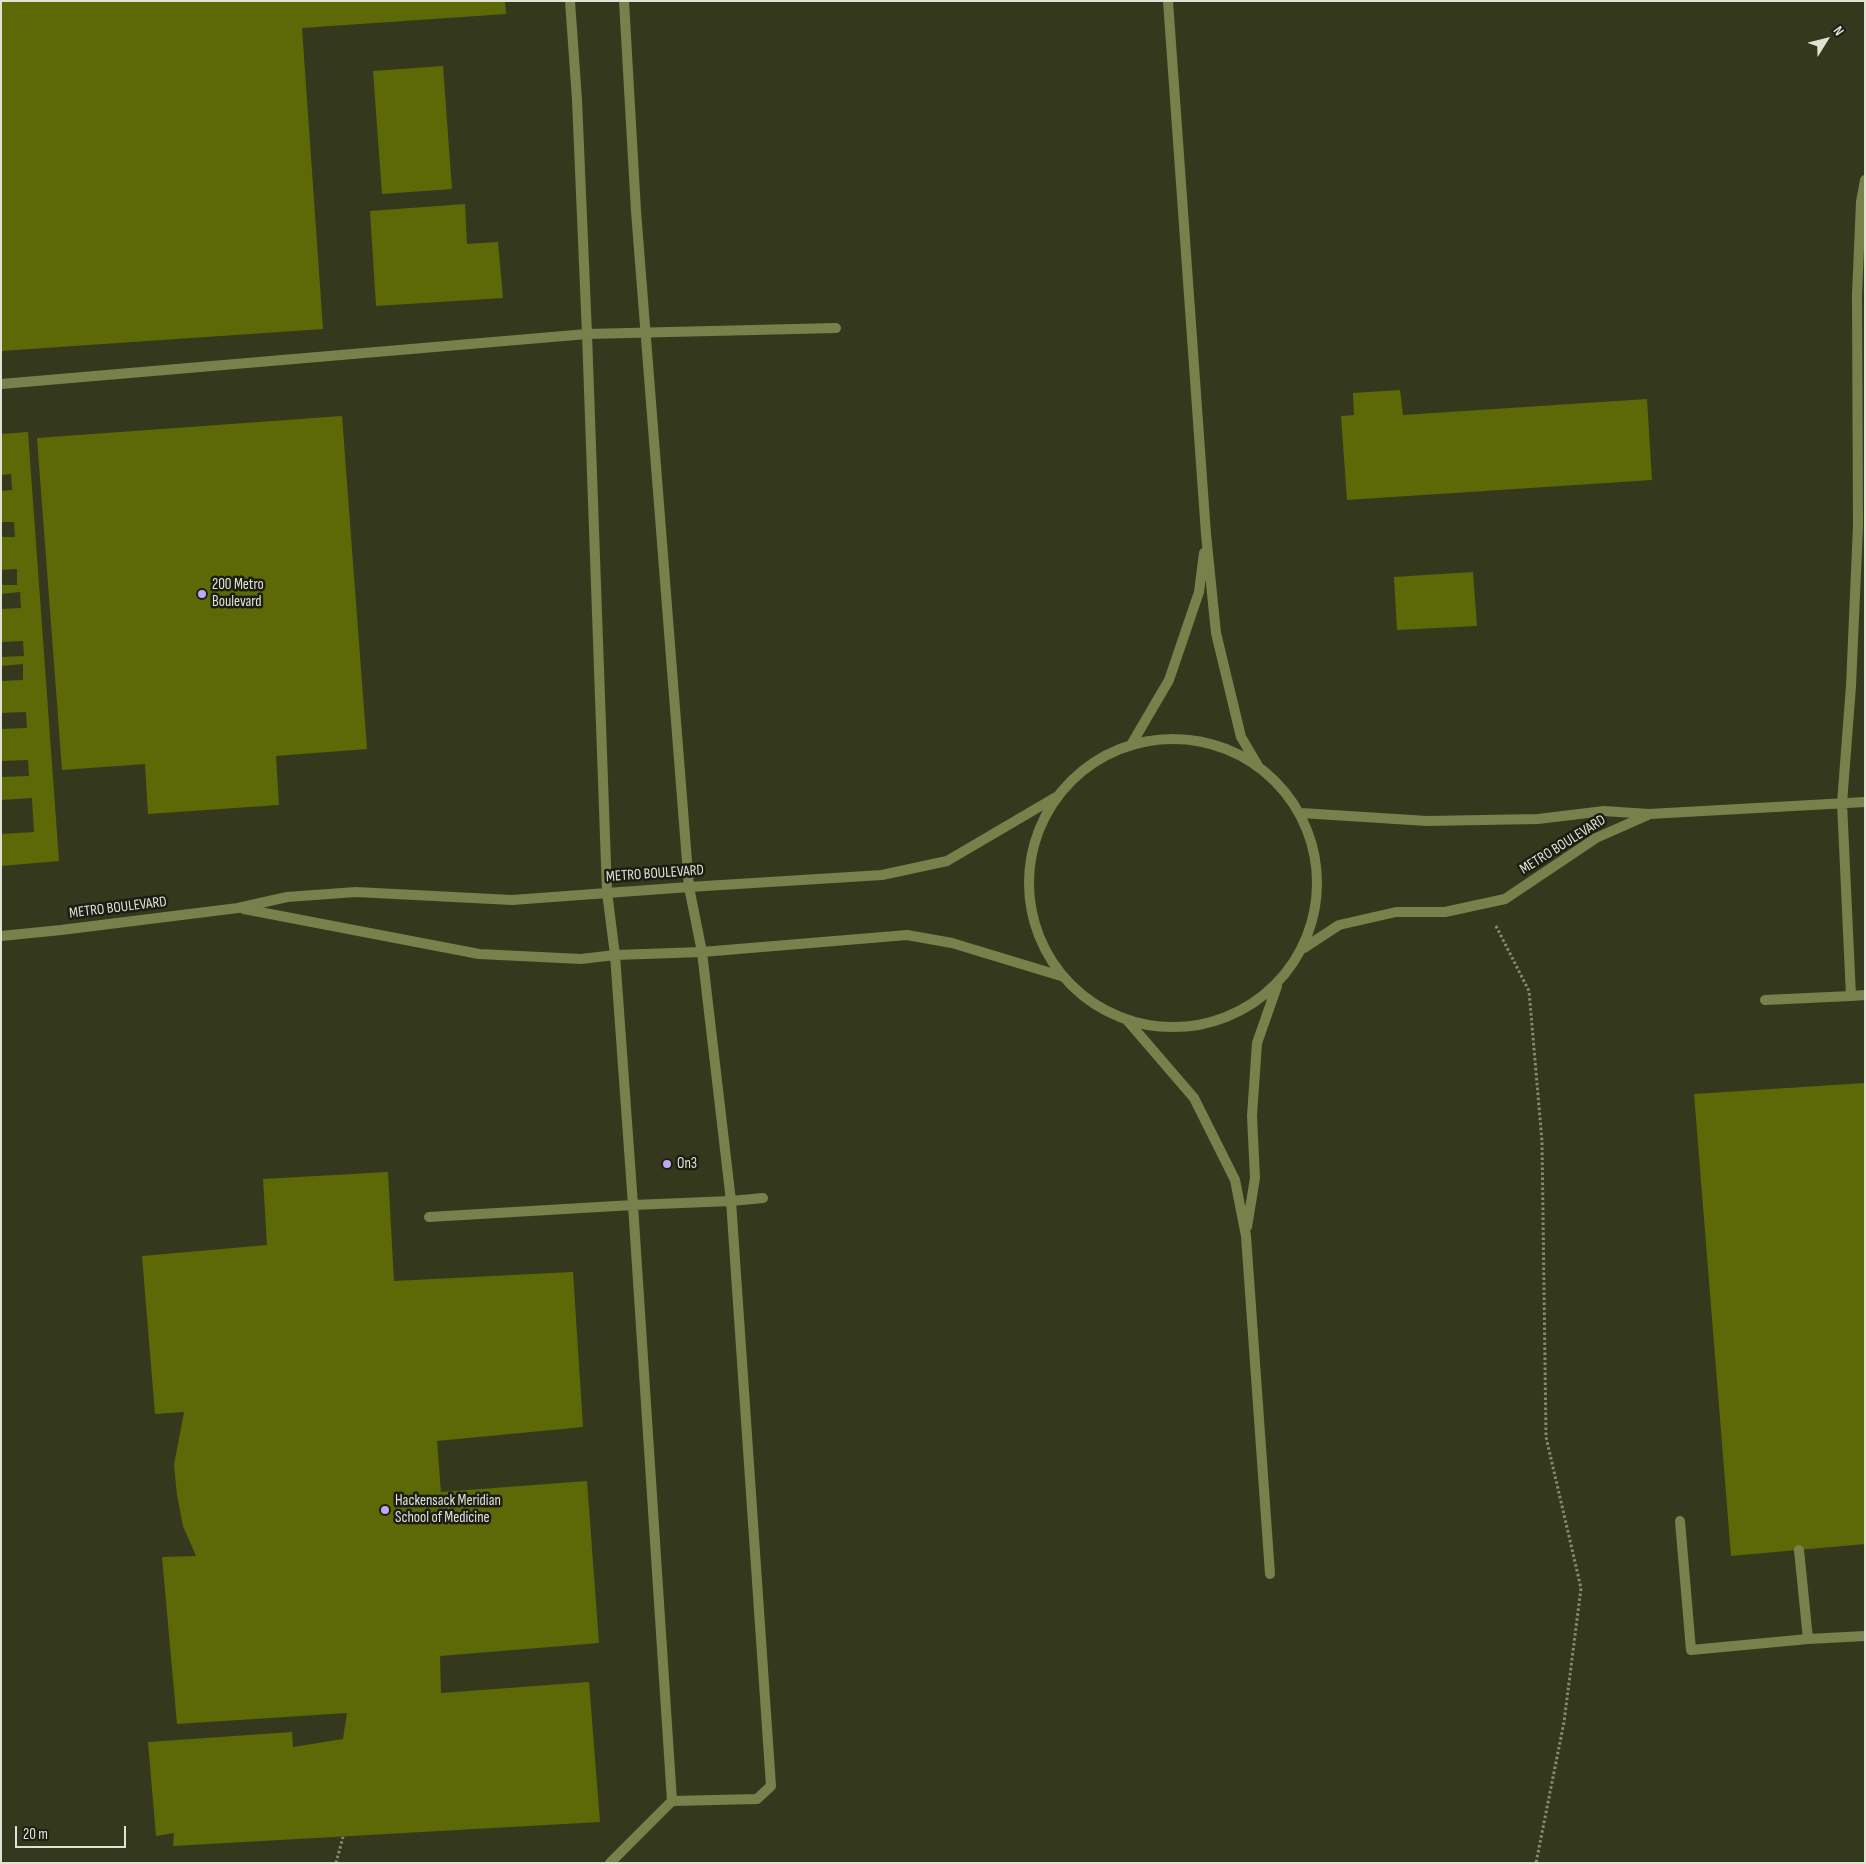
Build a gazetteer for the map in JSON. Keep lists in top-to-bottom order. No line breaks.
{"streets":{"lane":["METRO BOULEVARD"]},"places":["200 Metro Boulevard","On3","Hackensack Meridian School of Medicine"],"scale_bar":"20 m","north":"top right"}
